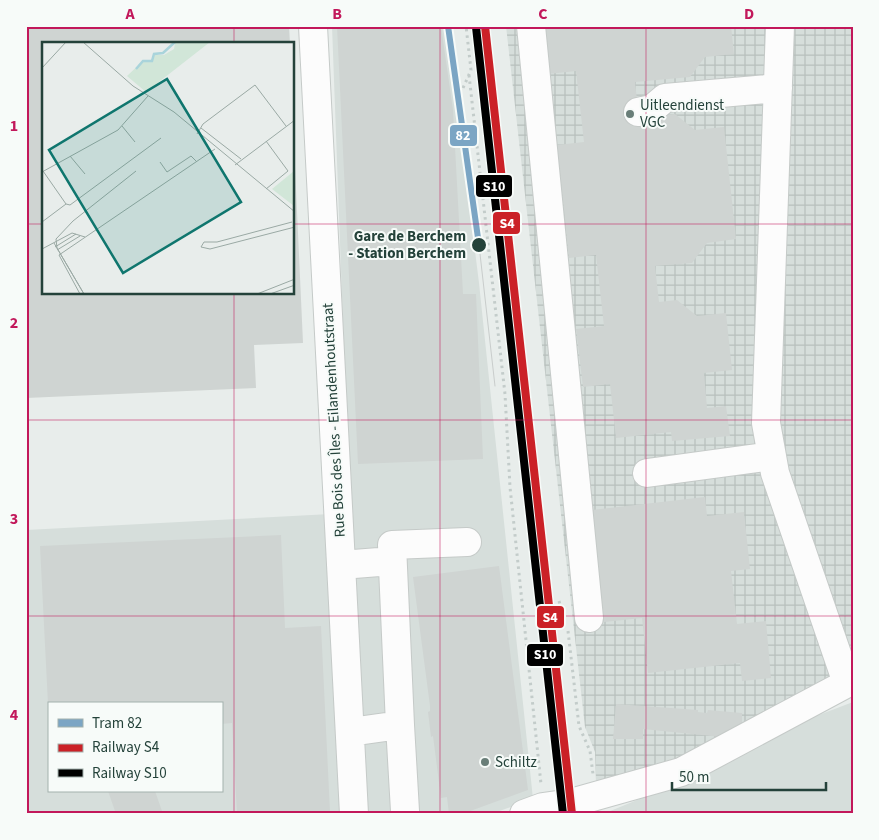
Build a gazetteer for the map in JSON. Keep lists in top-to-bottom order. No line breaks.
{"streets":{"street":["Rue Bois des Îles - Eilandenhoutstraat"]},"places":["Uitleendienst VGC","Gare de Berchem - Station Berchem","Schiltz"],"lines":["tram line 82","rail line S4","rail line S10"],"legend":["Tram 82","Railway S4","Railway S10"],"scale_bar":"50 m","grid":{"columns":["A","B","C","D"],"rows":["1","2","3","4"]}}
